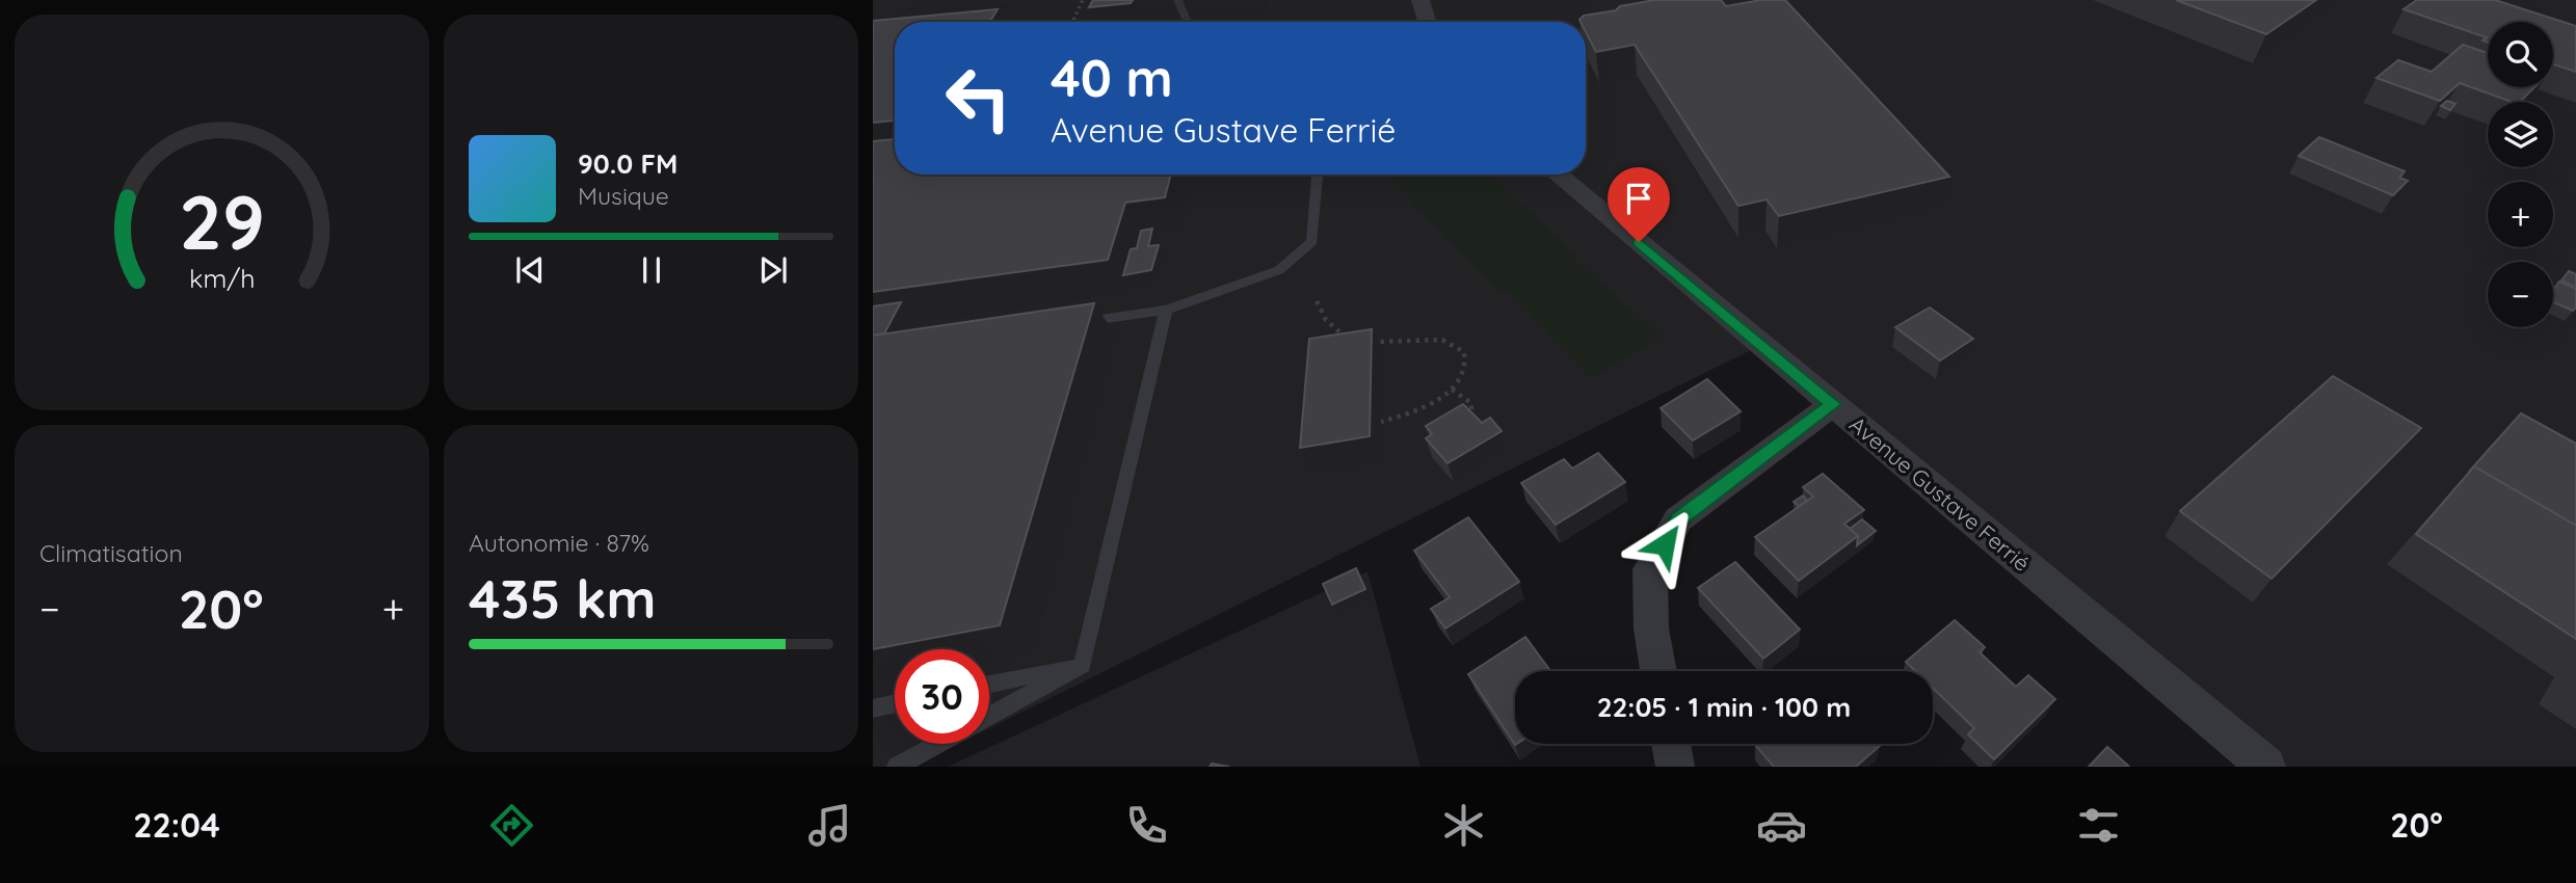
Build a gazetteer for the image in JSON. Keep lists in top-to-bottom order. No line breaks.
{"streets":{"street":["Avenue Gustave Ferrié"]},"page":{"map_buttons":["+","−"],"turn":["40 m","Avenue Gustave Ferrié"],"song":["90.0 FM","Musique"],"tile":["Climatisation",["Autonomie · 87%","435 km"]],"heat":["−","20°","+"],"limit":"30","trip":"22:05 · 1 min · 100 m","tabs":["22:04","20°"],"gauge":["29","km/h"]}}
